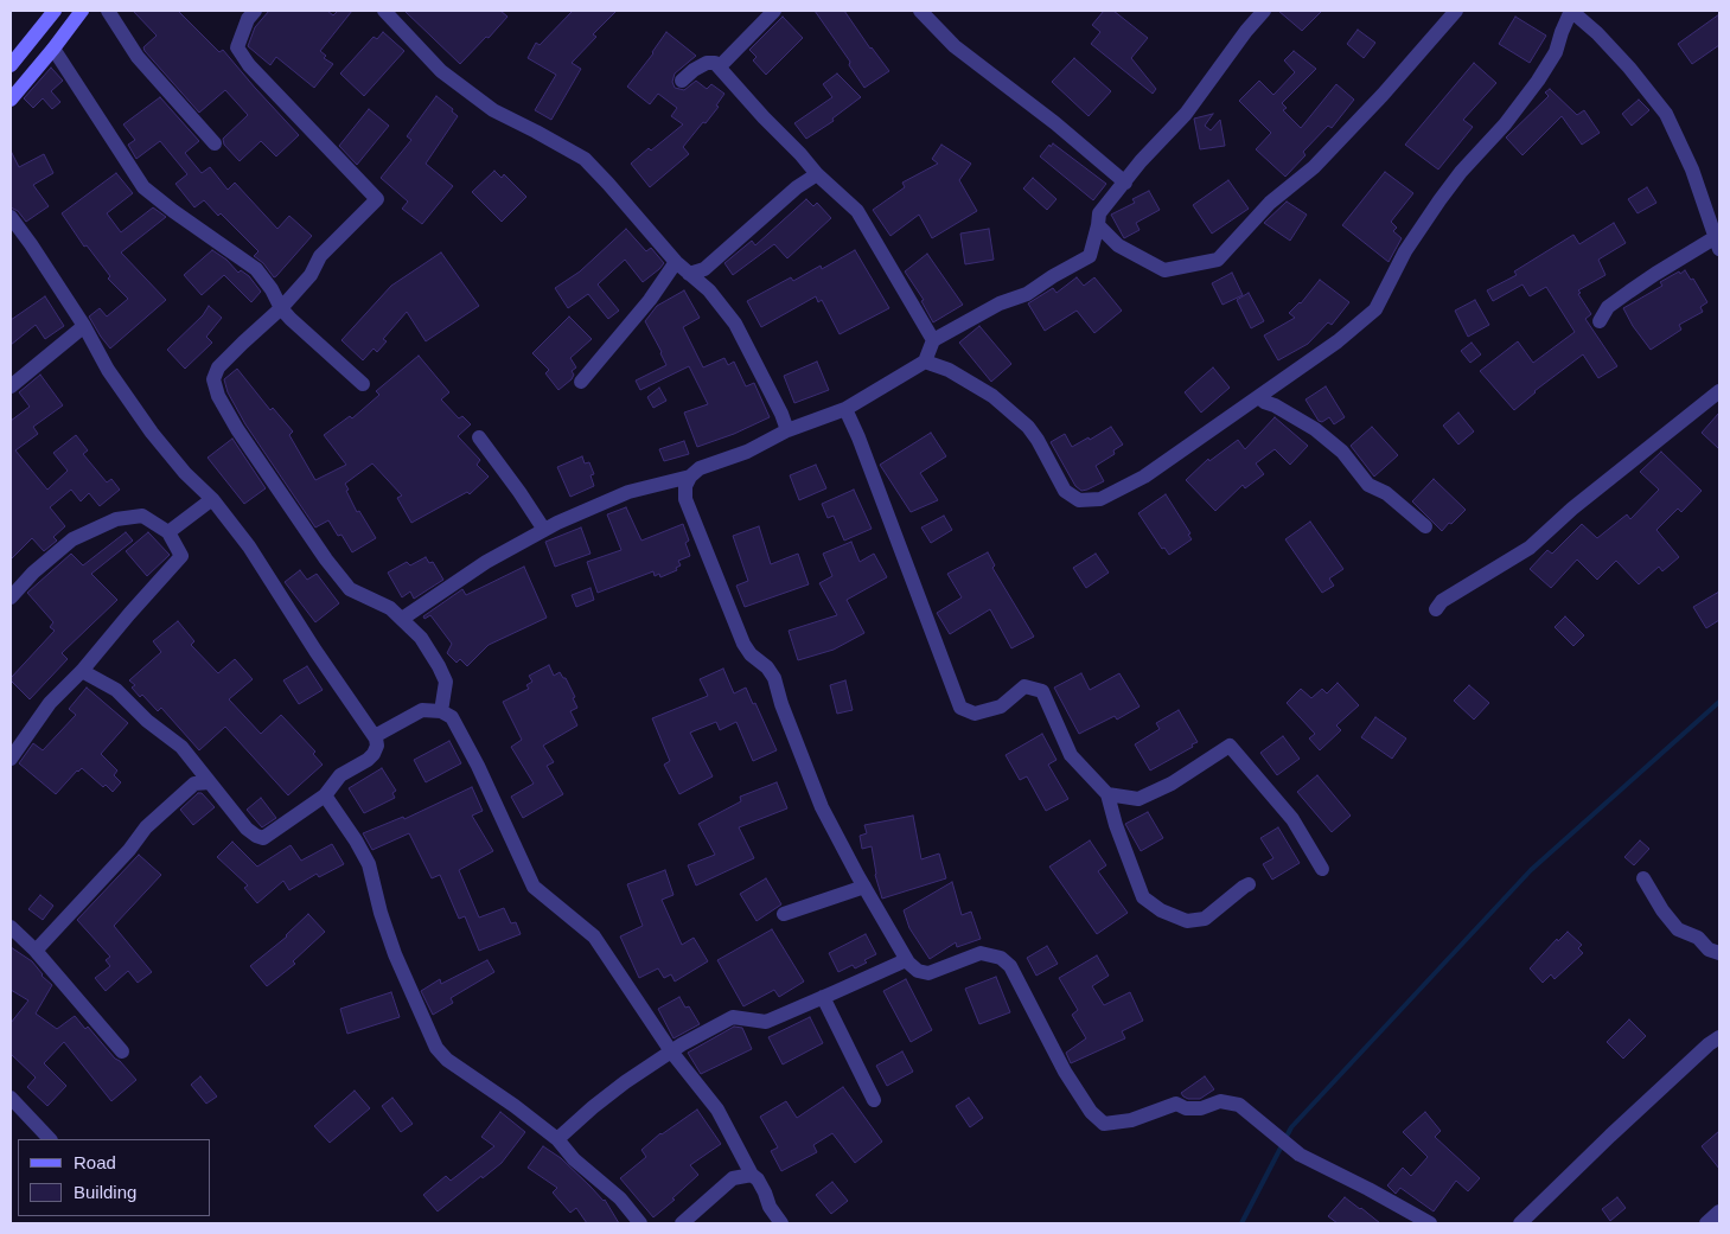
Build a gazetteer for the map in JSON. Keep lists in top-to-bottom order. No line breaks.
{"legend":["Road","Building"]}
